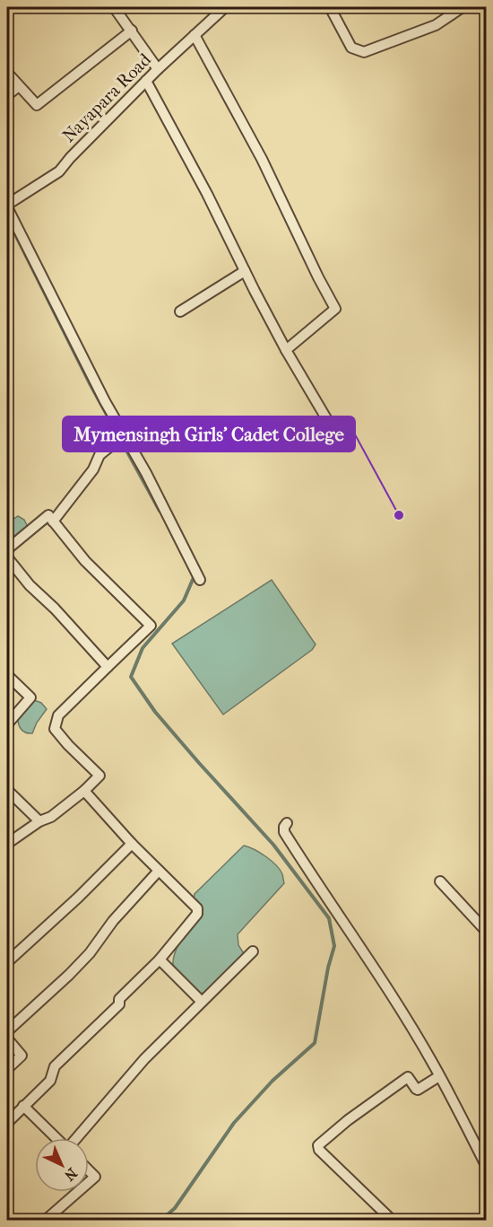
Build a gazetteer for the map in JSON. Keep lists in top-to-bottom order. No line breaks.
{"streets":{"street":["Nayapara Road"]},"places":["Mymensingh Girls' Cadet College"],"north":"bottom right"}
